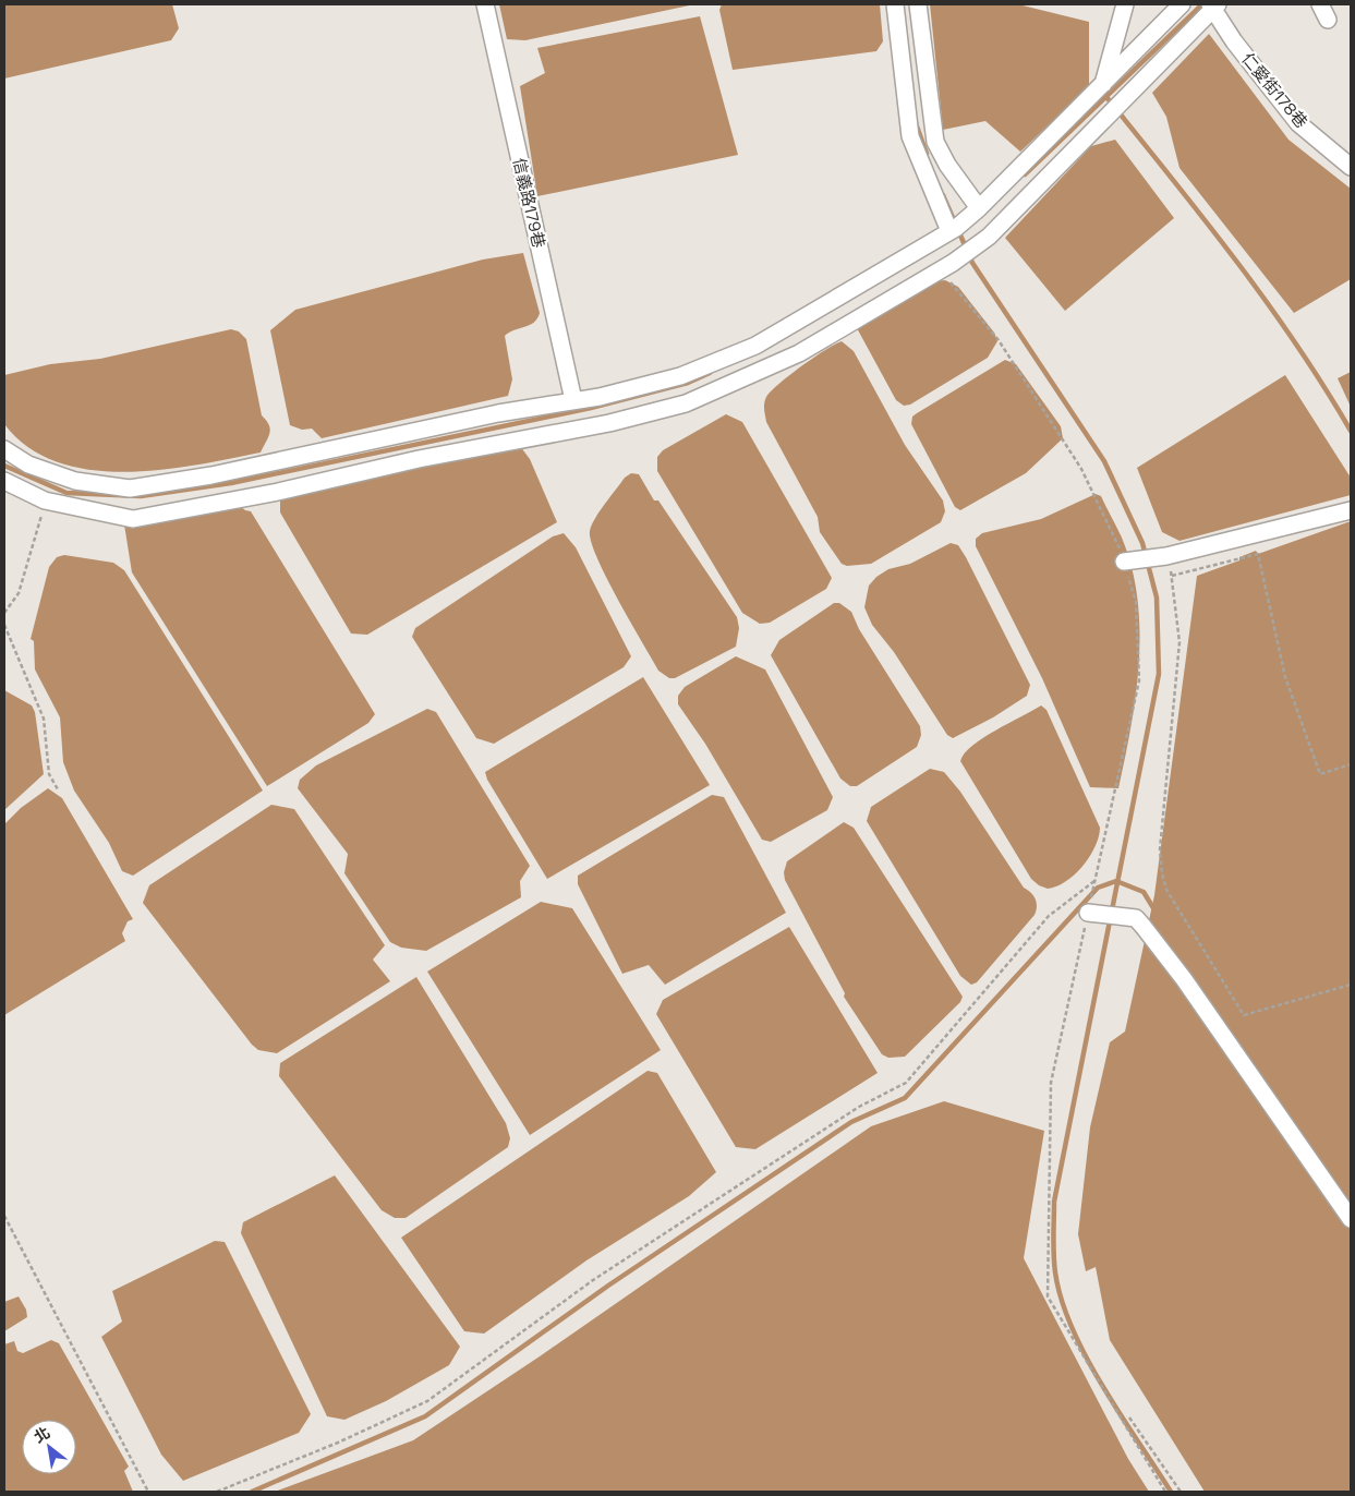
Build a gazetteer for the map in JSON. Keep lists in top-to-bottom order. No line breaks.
{"streets":{"street":["仁愛街178巷","信義路179巷"]},"north":"top left"}
